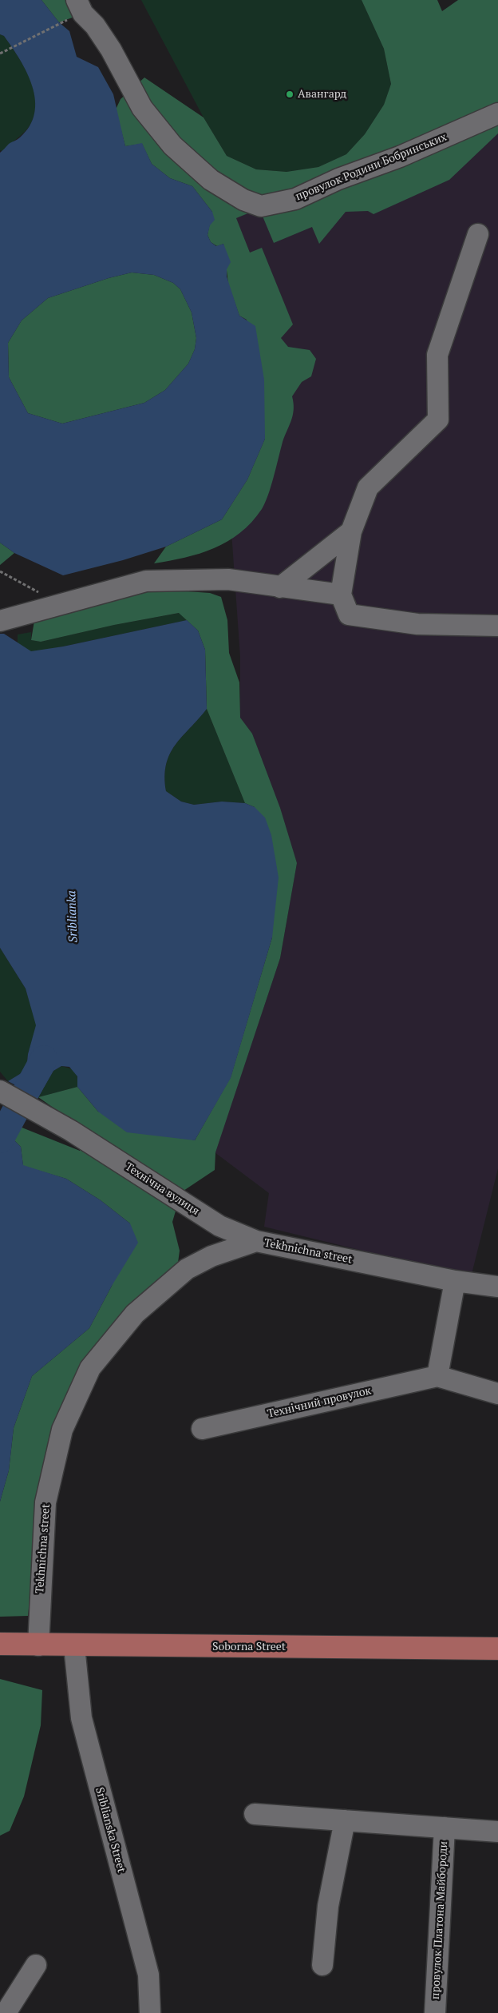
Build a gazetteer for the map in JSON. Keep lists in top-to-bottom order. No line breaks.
{"streets":{"main road":["Soborna Street"],"street":["провулок Родини Бобринських","Технічна вулиця","Tekhnichna street","Технічний провулок","Sriblianska Street","провулок Платона Майбороди"]},"crossings":[["Технічна вулиця","Tekhnichna street"],["Tekhnichna street","Soborna Street"],["Soborna Street","Sriblianska Street"]],"water":["Sriblianka"],"places":["Авангард"]}
